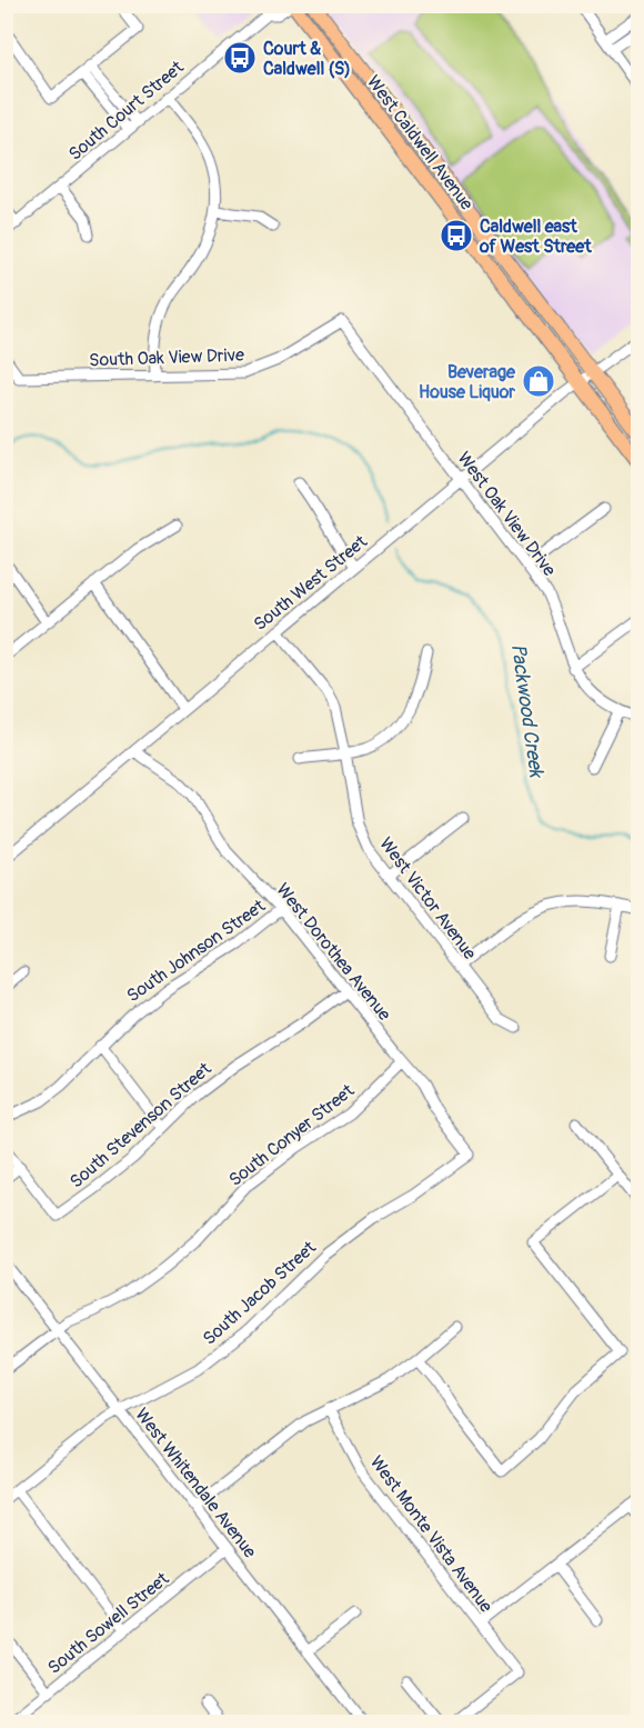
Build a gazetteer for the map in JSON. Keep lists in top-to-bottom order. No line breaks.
{"streets":{"main road":["West Caldwell Avenue"],"street":["South Court Street","South Oak View Drive","West Oak View Drive","South West Street","West Victor Avenue","South Johnson Street","West Dorothea Avenue","South Stevenson Street","South Conyer Street","South Jacob Street","West Whitendale Avenue","West Monte Vista Avenue","South Sowell Street"]},"crossings":[["South Court Street","West Caldwell Avenue"],["West Caldwell Avenue","South West Street"],["South Oak View Drive","West Oak View Drive"],["West Oak View Drive","South West Street"],["South West Street","West Victor Avenue"],["South West Street","West Dorothea Avenue"],["South Johnson Street","West Dorothea Avenue"],["West Dorothea Avenue","South Stevenson Street"],["West Dorothea Avenue","South Conyer Street"],["West Dorothea Avenue","South Jacob Street"],["South Conyer Street","West Whitendale Avenue"],["South Jacob Street","West Whitendale Avenue"],["West Whitendale Avenue","South Sowell Street"]],"water":["Packwood Creek"],"places":{"bus stop":["Court & Caldwell (S)","Caldwell east of West Street"],"shop":["Beverage House Liquor"]}}
